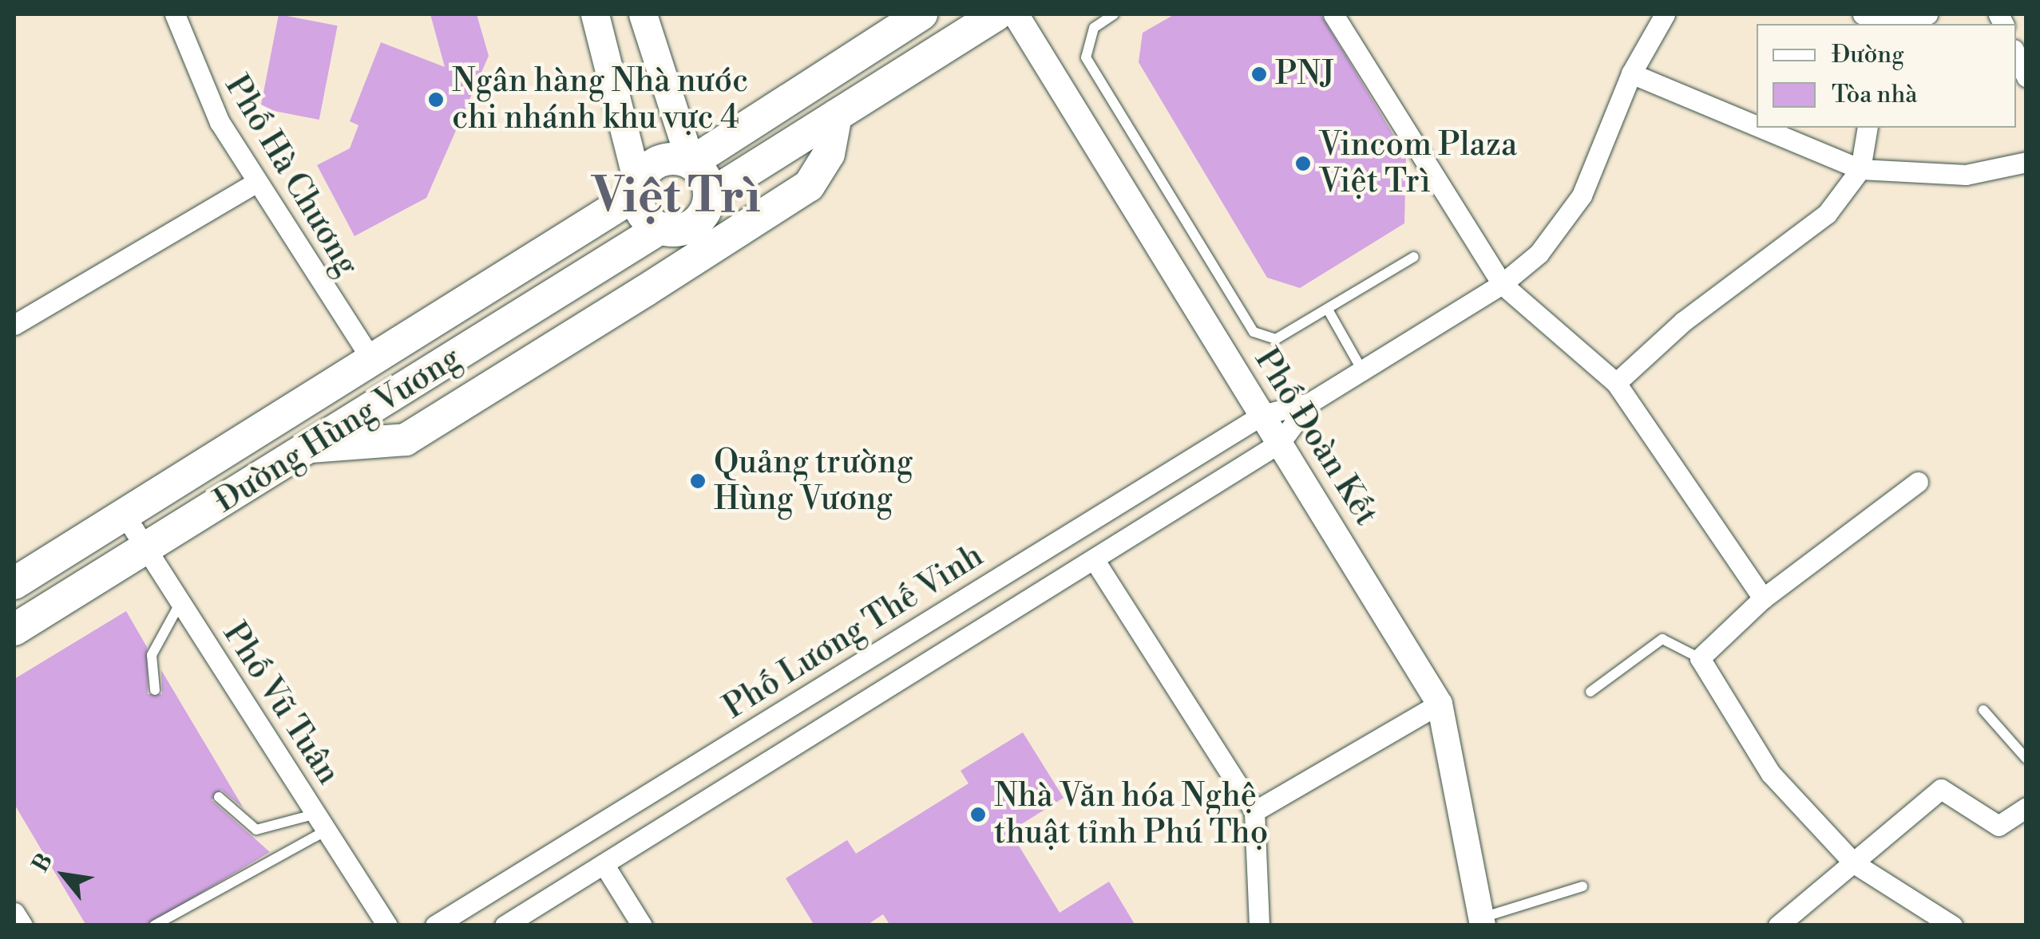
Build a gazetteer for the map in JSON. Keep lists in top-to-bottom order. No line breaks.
{"streets":{"main road":["Đường Hùng Vương"],"street":["Phố Hà Chương","Phố Đoàn Kết","Phố Lương Thế Vinh","Phố Vũ Tuân"]},"crossings":[["Phố Hà Chương","Đường Hùng Vương"],["Đường Hùng Vương","Phố Vũ Tuân"],["Phố Đoàn Kết","Phố Lương Thế Vinh"]],"districts":["Việt Trì"],"places":["PNJ","Ngân hàng Nhà nước chi nhánh khu vực 4","Vincom Plaza Việt Trì","Quảng trường Hùng Vương","Nhà Văn hóa Nghệ thuật tỉnh Phú Thọ"],"legend":["Đường","Tòa nhà"],"north":"top left"}
